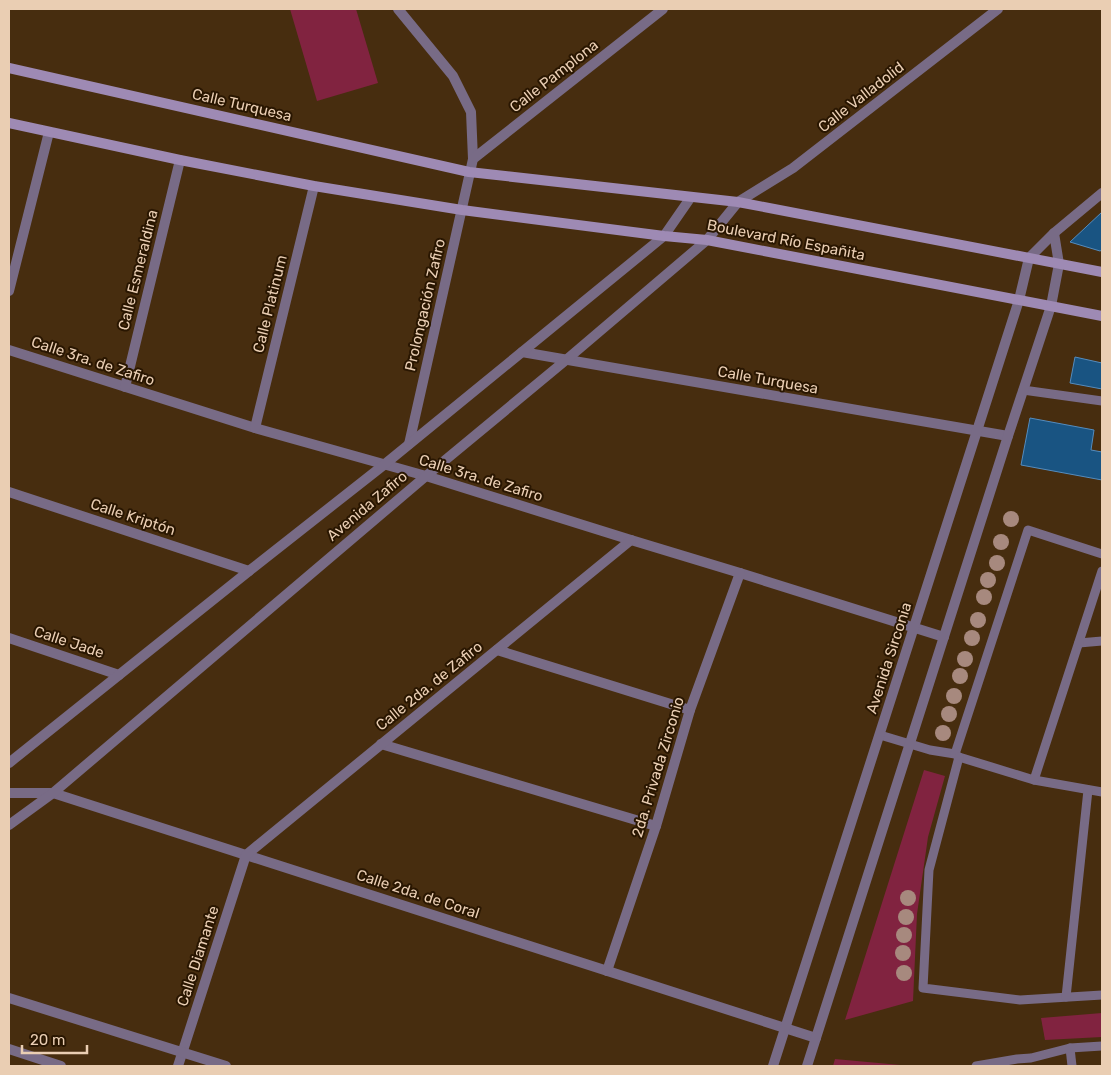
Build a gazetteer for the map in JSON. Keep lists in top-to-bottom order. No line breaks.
{"streets":{"main road":["Calle Turquesa","Boulevard Río Españita"],"street":["Calle Pamplona","Calle Valladolid","Calle Esmeraldina","Calle Platinum","Prolongación Zafiro","Calle 3ra. de Zafiro","Avenida Zafiro","Calle Kriptón","Calle Jade","Avenida Sirconia","Calle 2da. de Zafiro","2da. Privada Zirconio","Calle 2da. de Coral","Calle Diamante"]},"crossings":[["Calle Valladolid","Boulevard Río Españita"],["Calle Valladolid","Avenida Zafiro"],["Calle Turquesa","Boulevard Río Españita"],["Calle Turquesa","Prolongación Zafiro"],["Calle Turquesa","Avenida Zafiro"],["Calle Turquesa","Avenida Sirconia"],["Boulevard Río Españita","Prolongación Zafiro"],["Boulevard Río Españita","Avenida Zafiro"],["Boulevard Río Españita","Avenida Sirconia"],["Calle Esmeraldina","Calle 3ra. de Zafiro"],["Calle Platinum","Calle 3ra. de Zafiro"],["Prolongación Zafiro","Avenida Zafiro"],["Calle 3ra. de Zafiro","Avenida Zafiro"],["Calle 3ra. de Zafiro","Avenida Sirconia"],["Calle 3ra. de Zafiro","Calle 2da. de Zafiro"],["Calle 3ra. de Zafiro","2da. Privada Zirconio"],["Avenida Zafiro","Calle Kriptón"],["Avenida Zafiro","Calle Jade"],["Avenida Zafiro","Calle 2da. de Coral"],["Avenida Sirconia","Calle 2da. de Coral"],["Calle 2da. de Zafiro","Calle 2da. de Coral"],["Calle 2da. de Zafiro","Calle Diamante"],["2da. Privada Zirconio","Calle 2da. de Coral"],["Calle 2da. de Coral","Calle Diamante"]],"scale_bar":"20 m"}
